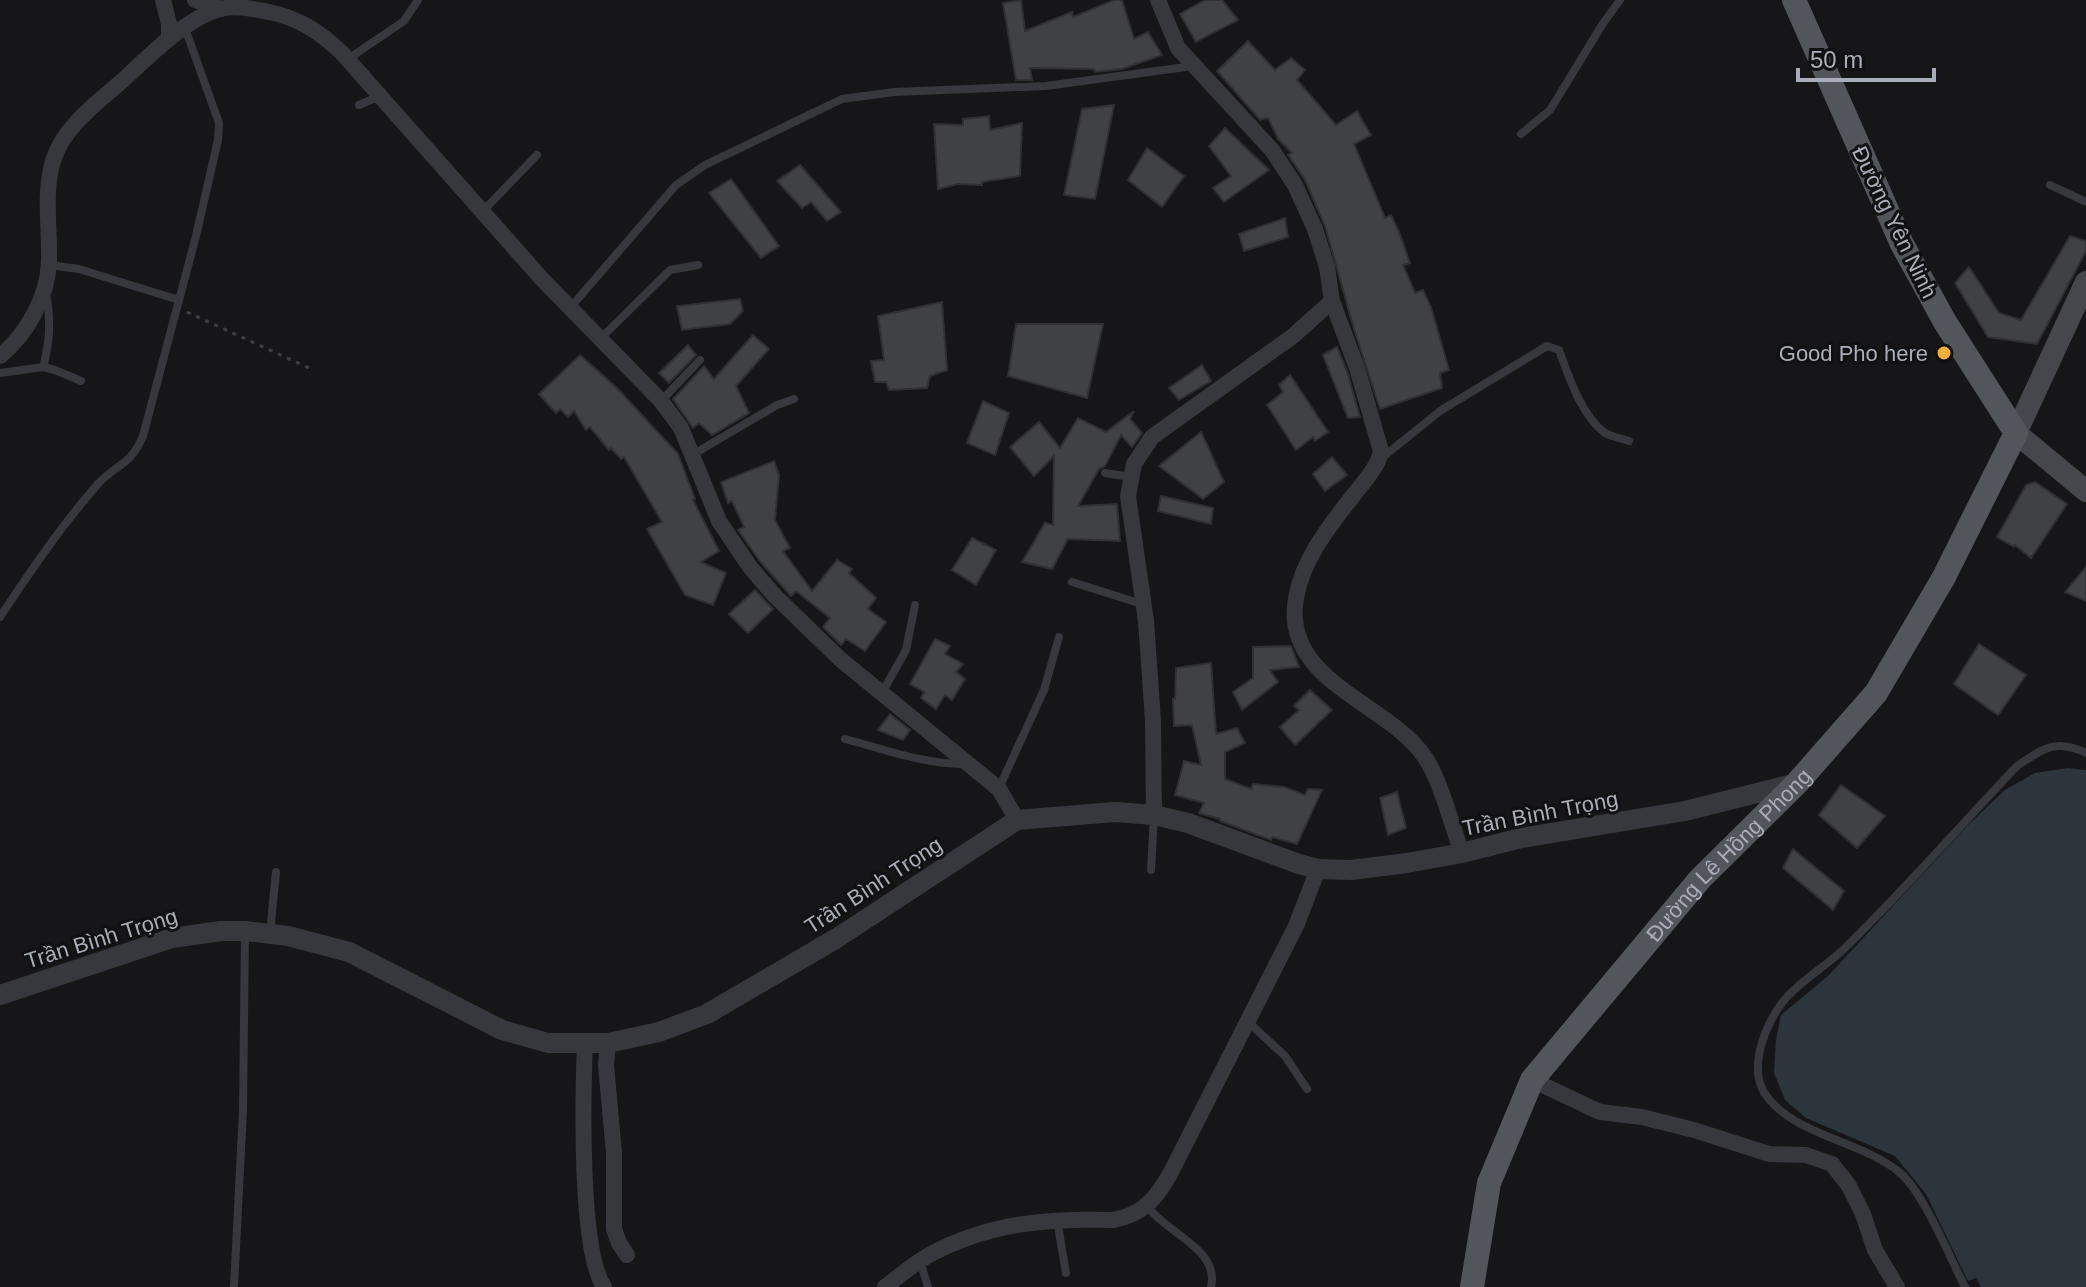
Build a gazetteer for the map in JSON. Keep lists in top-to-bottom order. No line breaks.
{"streets":{"main road":["Đường Yên Ninh","Đường Lê Hồng Phong"],"street":["Trần Bình Trọng"]},"crossings":[["Đường Yên Ninh","Đường Lê Hồng Phong"],["Trần Bình Trọng","Đường Lê Hồng Phong"]],"places":["Good Pho here"],"scale_bar":"50 m"}
